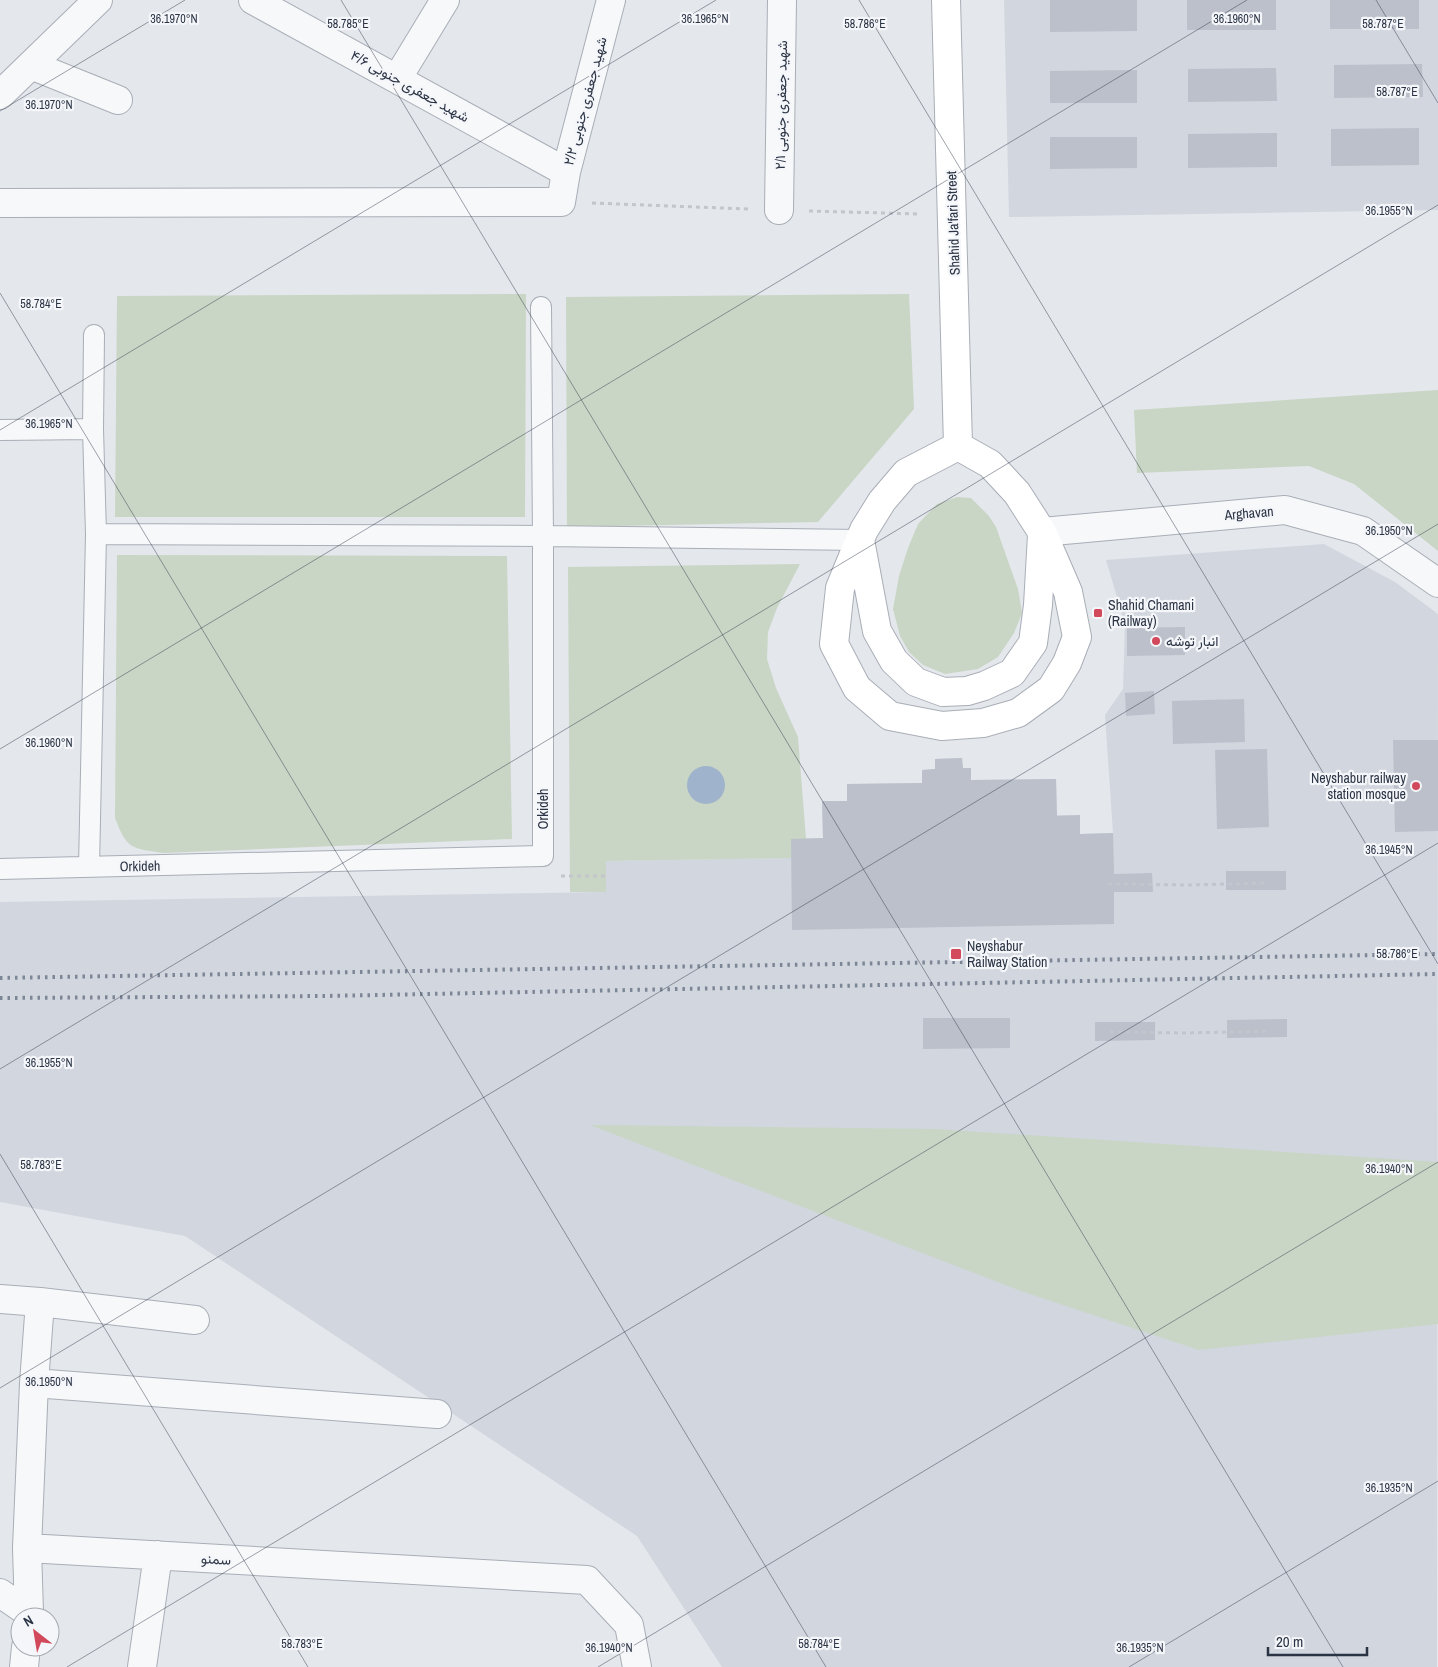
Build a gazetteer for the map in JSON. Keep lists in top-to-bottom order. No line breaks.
{"streets":{"main road":["Shahid Ja'fari Street"],"street":["شهید جعفری جنوبی ۴/۶","شهید جعفری جنوبی ۲/۲","شهید جعفری جنوبی ۲/۱","Arghavan","سمنو"],"lane":["Orkideh"]},"crossings":[["شهید جعفری جنوبی ۴/۶","شهید جعفری جنوبی ۲/۲"]],"places":{"transit":["Shahid Chamani (Railway)","Neyshabur Railway Station"],"other":["انبار توشه","Neyshabur railway station mosque"]},"scale_bar":"20 m","north":"top left","coordinates":["36.1960°N","36.1970°N","36.1965°N","58.785°E","58.787°E","58.786°E","36.1955°N","58.784°E","36.1950°N","36.1945°N","58.783°E","36.1940°N","36.1935°N"]}
